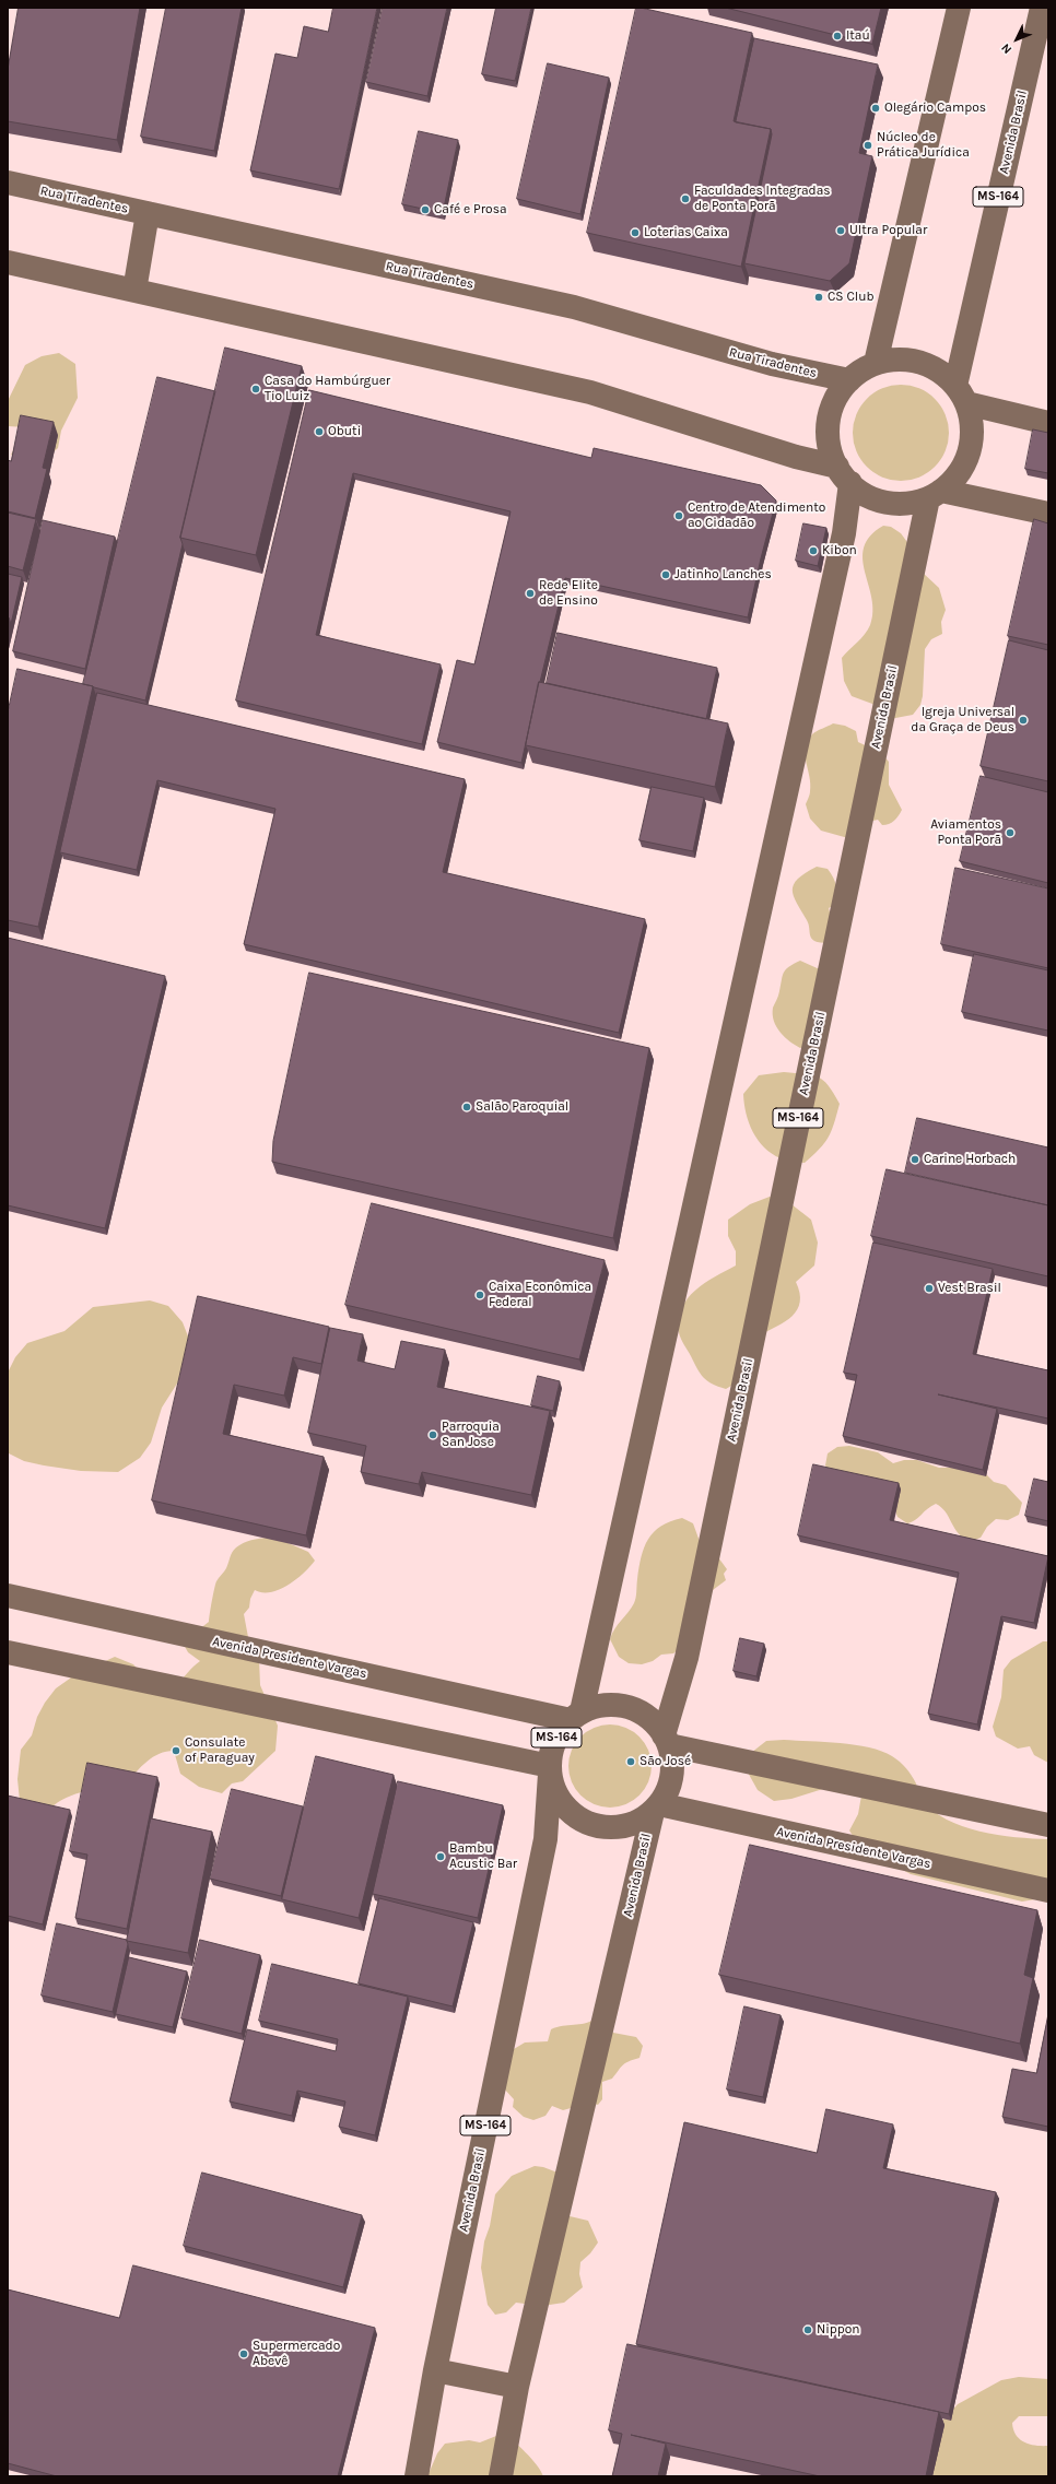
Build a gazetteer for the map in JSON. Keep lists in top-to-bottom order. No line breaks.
{"streets":{"main road":["Avenida Brasil","MS-164","Rua Tiradentes","Avenida Presidente Vargas"]},"crossings":[["Avenida Brasil","MS-164"],["Avenida Brasil","Rua Tiradentes"],["Avenida Brasil","Avenida Presidente Vargas"],["MS-164","Rua Tiradentes"],["MS-164","Avenida Presidente Vargas"]],"places":["Itaú","Olegário Campos","Núcleo de Prática Jurídica","Faculdades Integradas de Ponta Porã","Café e Prosa","Ultra Popular","Loterias Caixa","CS Club","Casa do Hambúrguer Tio Luiz","Obuti","Centro de Atendimento ao Cidadão","Kibon","Jatinho Lanches","Rede Elite de Ensino","Igreja Universal da Graça de Deus","Aviamentos Ponta Porã","Salão Paroquial","Carine Horbach","Vest Brasil","Caixa Econômica Federal","Parroquia San Jose","Consulate of Paraguay","São José","Bambu Acustic Bar","Nippon","Supermercado Abevê"],"north":"bottom left"}
